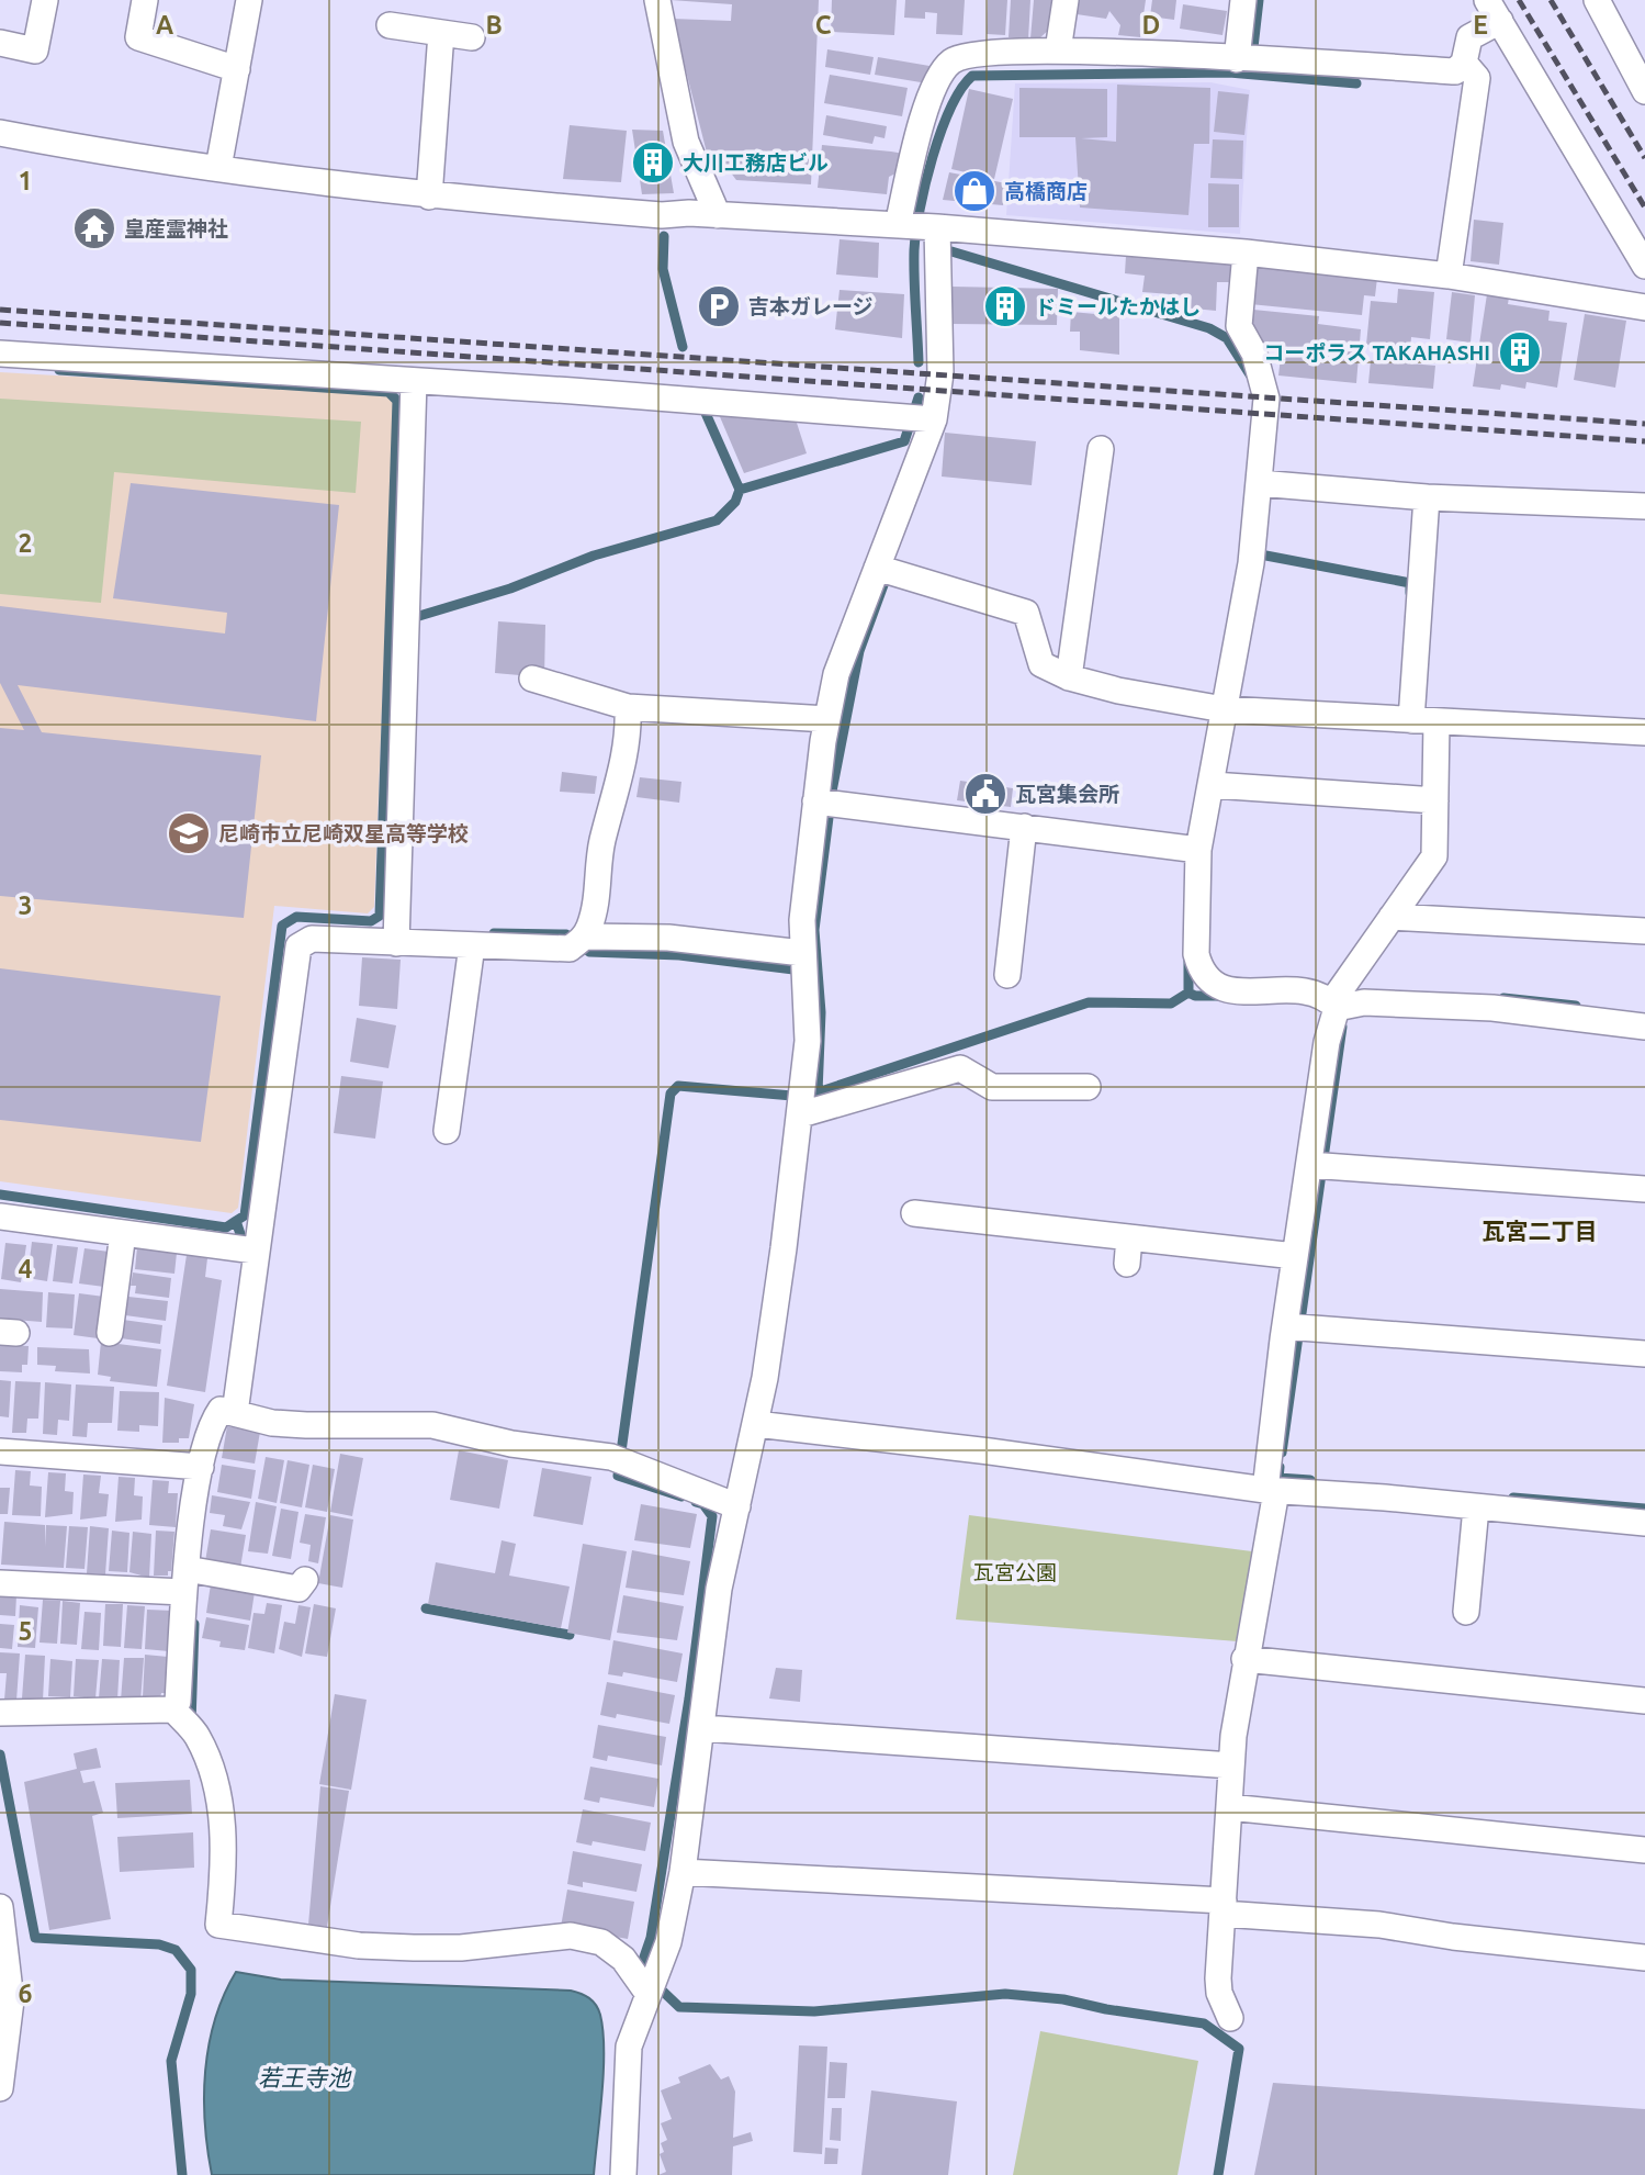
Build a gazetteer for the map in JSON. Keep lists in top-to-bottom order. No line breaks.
{"districts":["瓦宮二丁目"],"water":["若王寺池"],"parks":["瓦宮公園"],"places":{"building":["大川工務店ビル","ドミールたかはし","コーポラス TAKAHASHI"],"shop":["高橋商店"],"temple":["皇産霊神社"],"parking":["吉本ガレージ"],"public building":["瓦宮集会所"],"school or university":["尼崎市立尼崎双星高等学校"]},"grid":{"columns":["A","B","C","D","E"],"rows":["1","2","3","4","5","6"]}}
